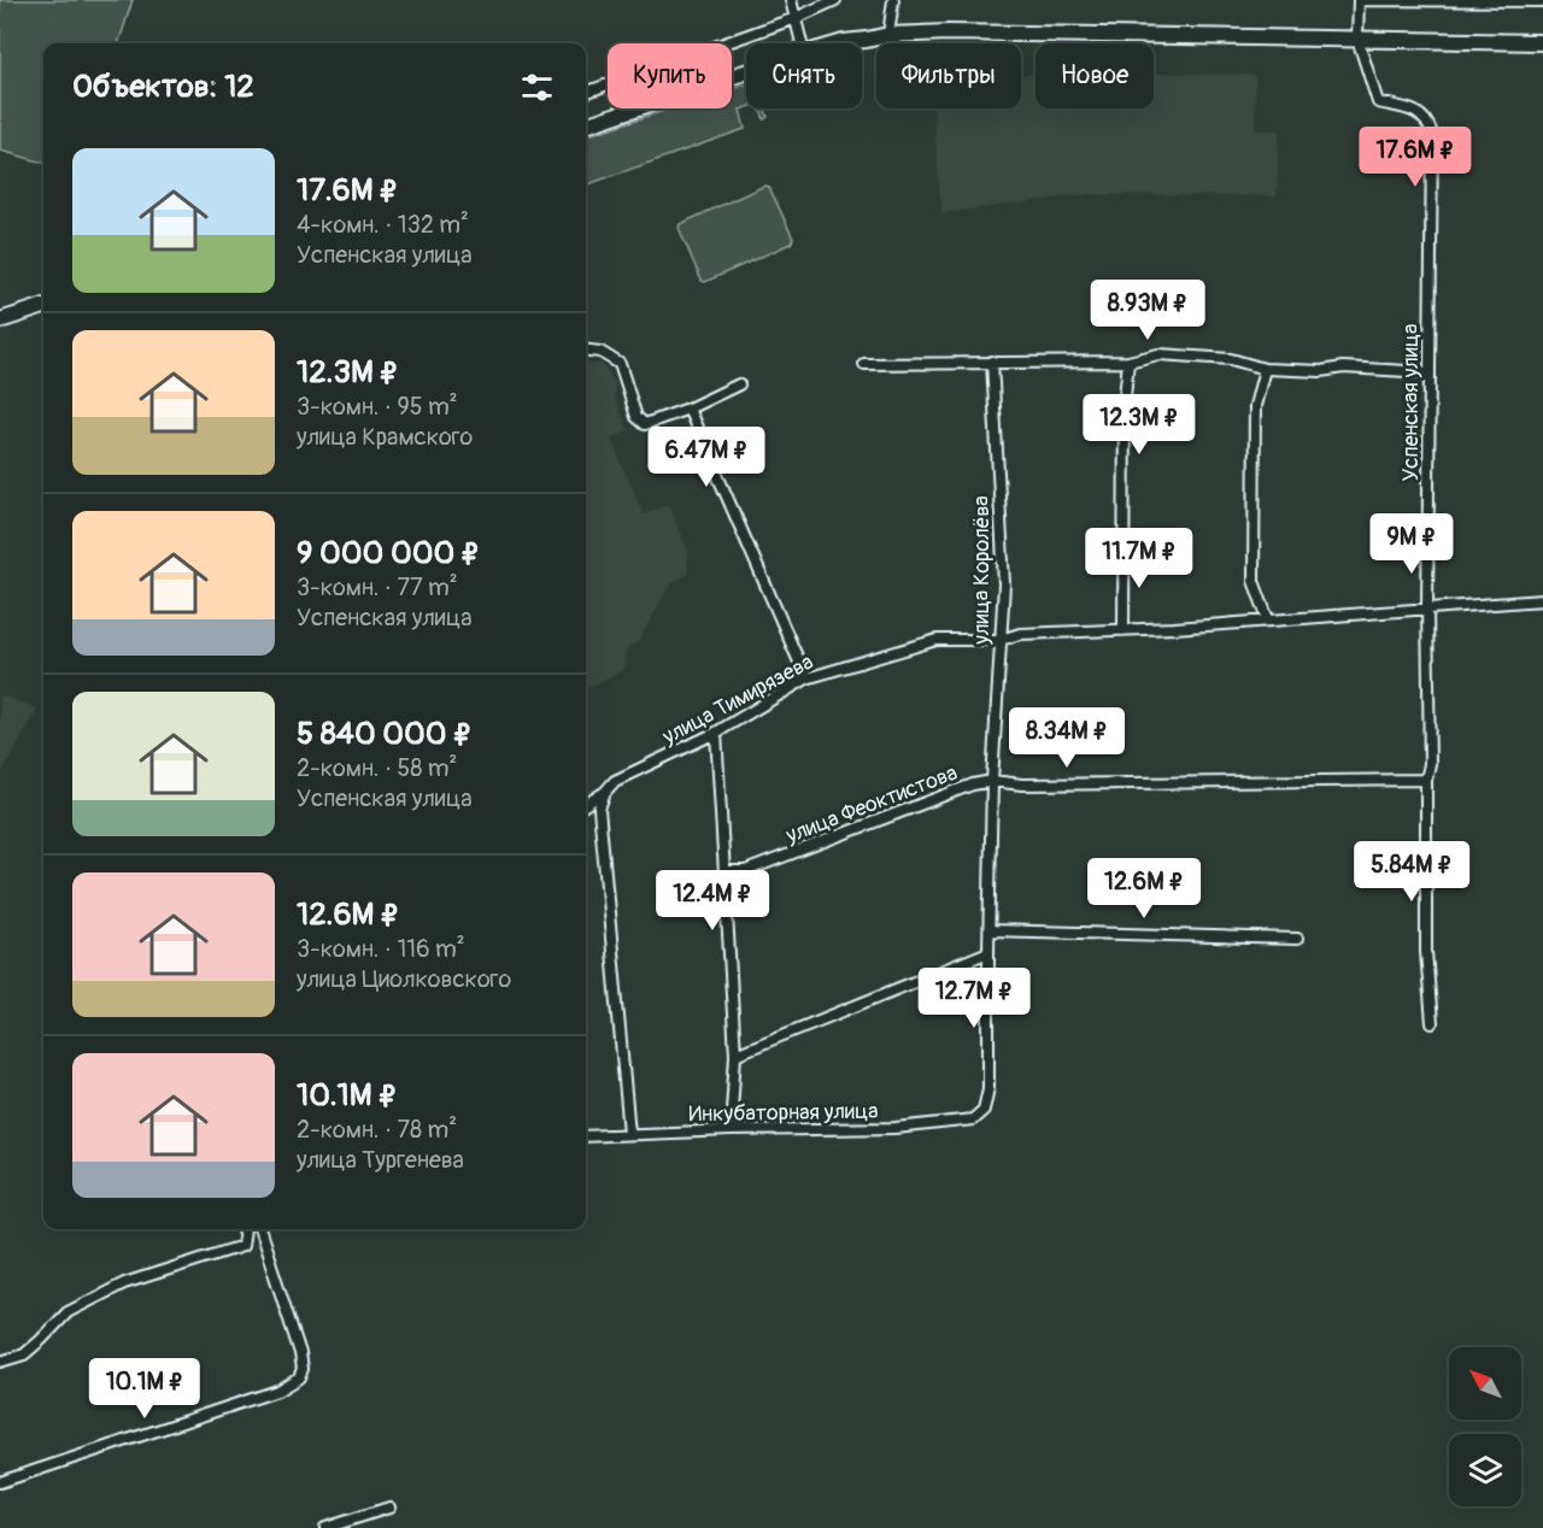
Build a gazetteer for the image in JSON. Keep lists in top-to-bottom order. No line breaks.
{"streets":{"street":["Успенская улица","улица Королёва","улица Тимирязева","улица Феоктистова","Инкубаторная улица"]},"crossings":[["Успенская улица","улица Тимирязева"],["Успенская улица","улица Феоктистова"],["улица Королёва","улица Тимирязева"],["улица Королёва","улица Феоктистова"],["улица Королёва","Инкубаторная улица"]],"north":"top left","page":{"chip":["Купить","Снять","Фильтры","Новое"],"heading":"Объектов: 12","price":["17.6M ₽","8.93M ₽","12.3M ₽","6.47M ₽","9M ₽","11.7M ₽","8.34M ₽","5.84M ₽","12.6M ₽","12.4M ₽","12.7M ₽","10.1M ₽"],"list":[{"name":"17.6M ₽","note":"4-комн. · 132 m² · Успенская улица"},{"name":"12.3M ₽","note":"3-комн. · 95 m² · улица Крамского"},{"name":"9 000 000 ₽","note":"3-комн. · 77 m² · Успенская улица"},{"name":"5 840 000 ₽","note":"2-комн. · 58 m² · Успенская улица"},{"name":"12.6M ₽","note":"3-комн. · 116 m² · улица Циолковского"},{"name":"10.1M ₽","note":"2-комн. · 78 m² · улица Тургенева"}]}}
